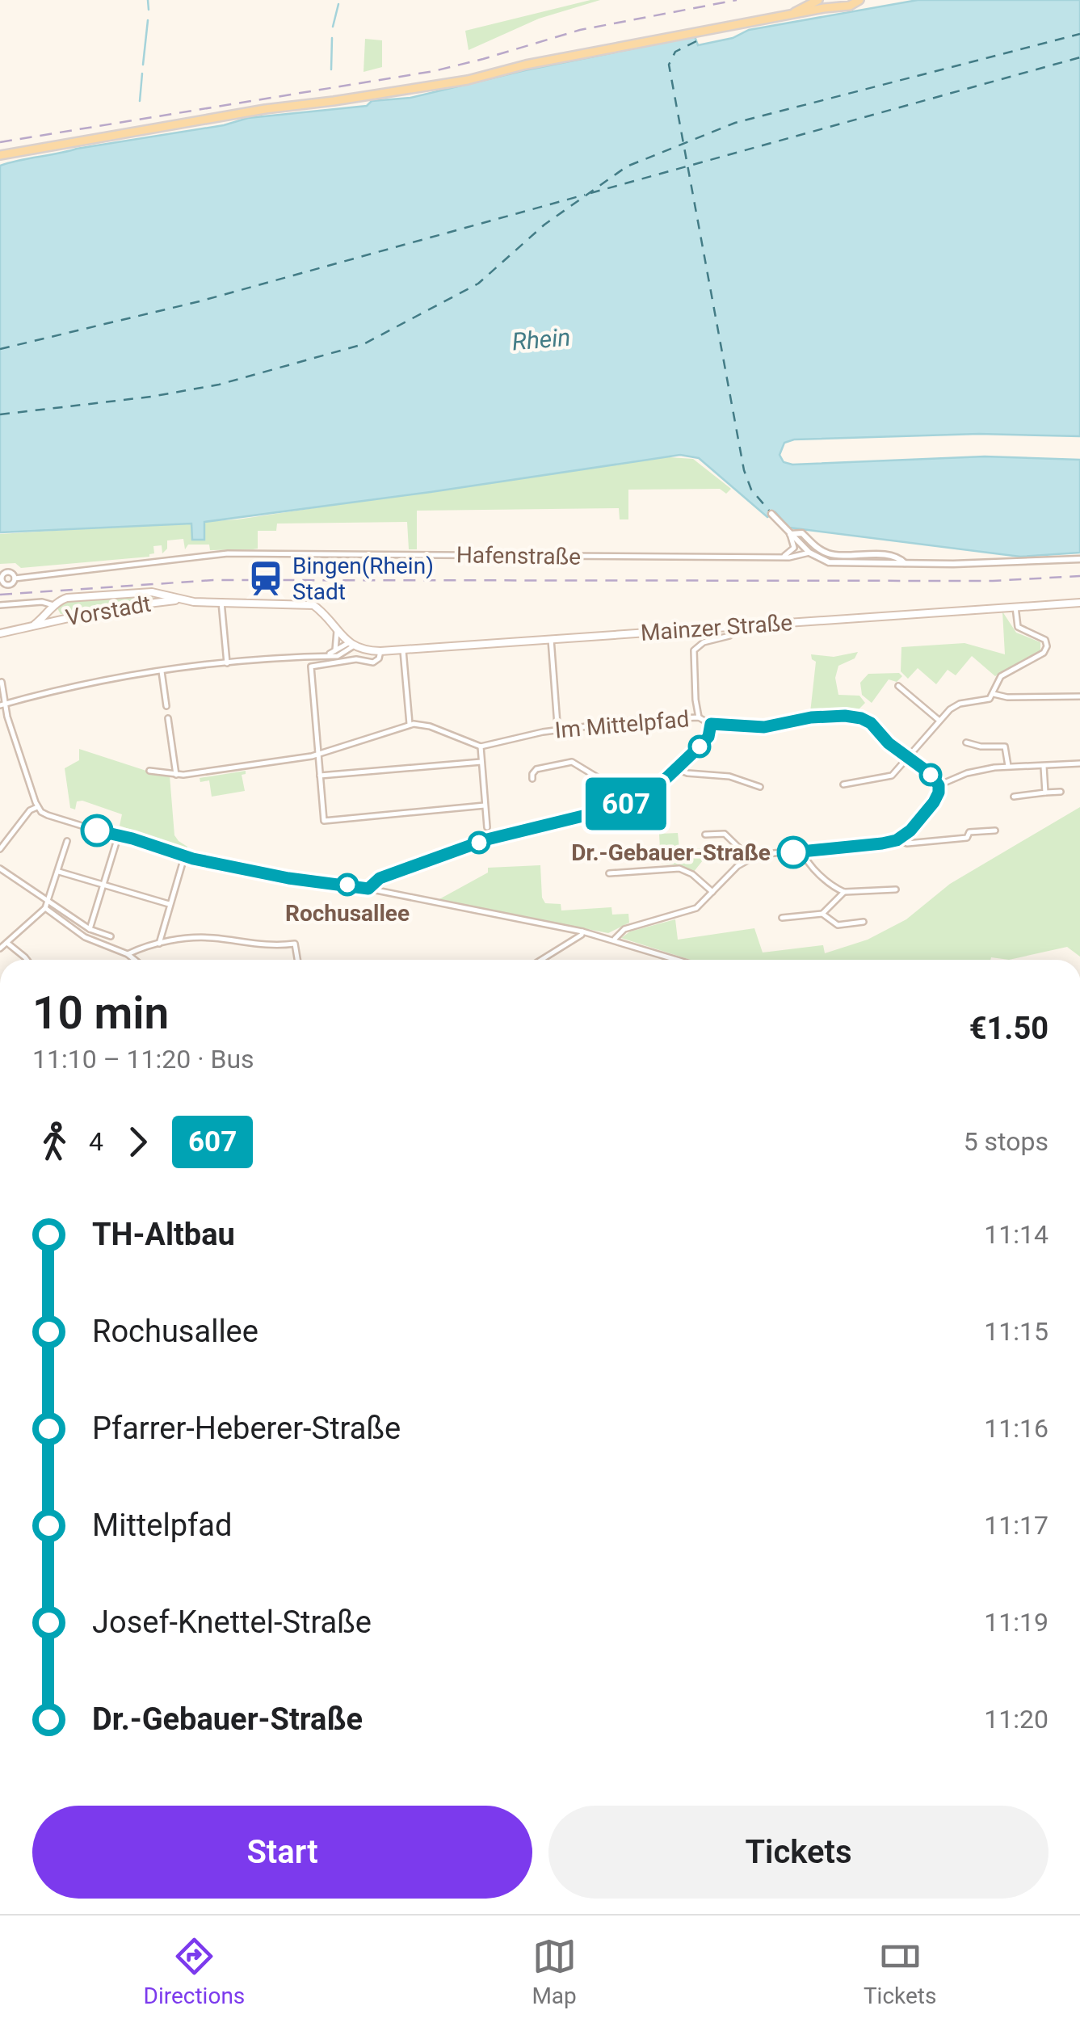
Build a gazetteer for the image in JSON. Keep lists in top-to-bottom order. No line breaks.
{"streets":{"main road":["Vorstadt","Mainzer Straße"],"street":["Hafenstraße","Im Mittelpfad"]},"crossings":[["Vorstadt","Mainzer Straße"]],"water":["Rhein"],"places":{"station":["Bingen(Rhein) Stadt"],"other":["Dr.-Gebauer-Straße","Rochusallee"]},"lines":["bus line 607"],"page":{"on_map":"607","heading":["10 min","11:10 – 11:20 · Bus","€1.50"],"legs":["4","607","5 stops"],"list":[{"name":"TH-Altbau","value":"11:14"},{"name":"Rochusallee","value":"11:15"},{"name":"Pfarrer-Heberer-Straße","value":"11:16"},{"name":"Mittelpfad","value":"11:17"},{"name":"Josef-Knettel-Straße","value":"11:19"},{"name":"Dr.-Gebauer-Straße","value":"11:20"}],"buttons":["Start","Tickets"],"tabs":["Directions","Map","Tickets"]}}
